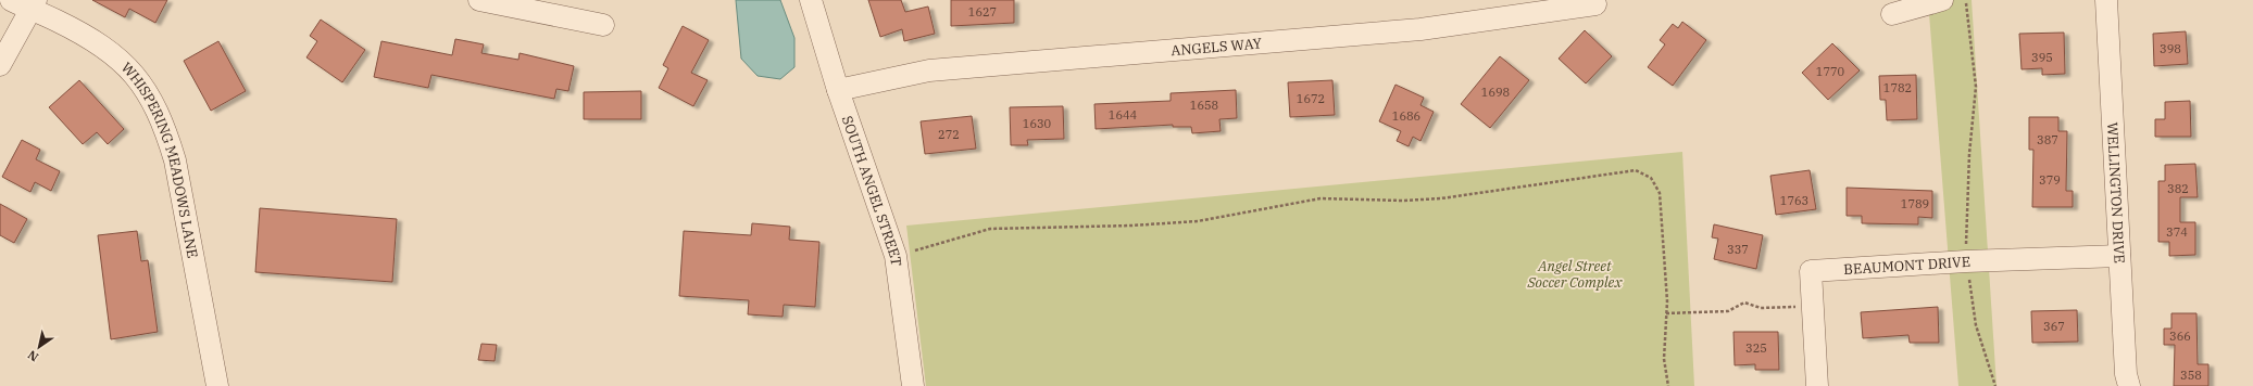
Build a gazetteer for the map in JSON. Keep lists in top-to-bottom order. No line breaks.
{"streets":{"street":["ANGELS WAY","WHISPERING MEADOWS LANE","SOUTH ANGEL STREET","WELLINGTON DRIVE","BEAUMONT DRIVE"]},"crossings":[["ANGELS WAY","SOUTH ANGEL STREET"],["WELLINGTON DRIVE","BEAUMONT DRIVE"]],"parks":["Angel Street Soccer Complex"],"house_numbers":["1627","398","395","1770","1782","1698","1672","1658","1644","1686","1630","272","387","379","382","1763","1789","374","337","367","366","325","358"],"north":"bottom left"}
